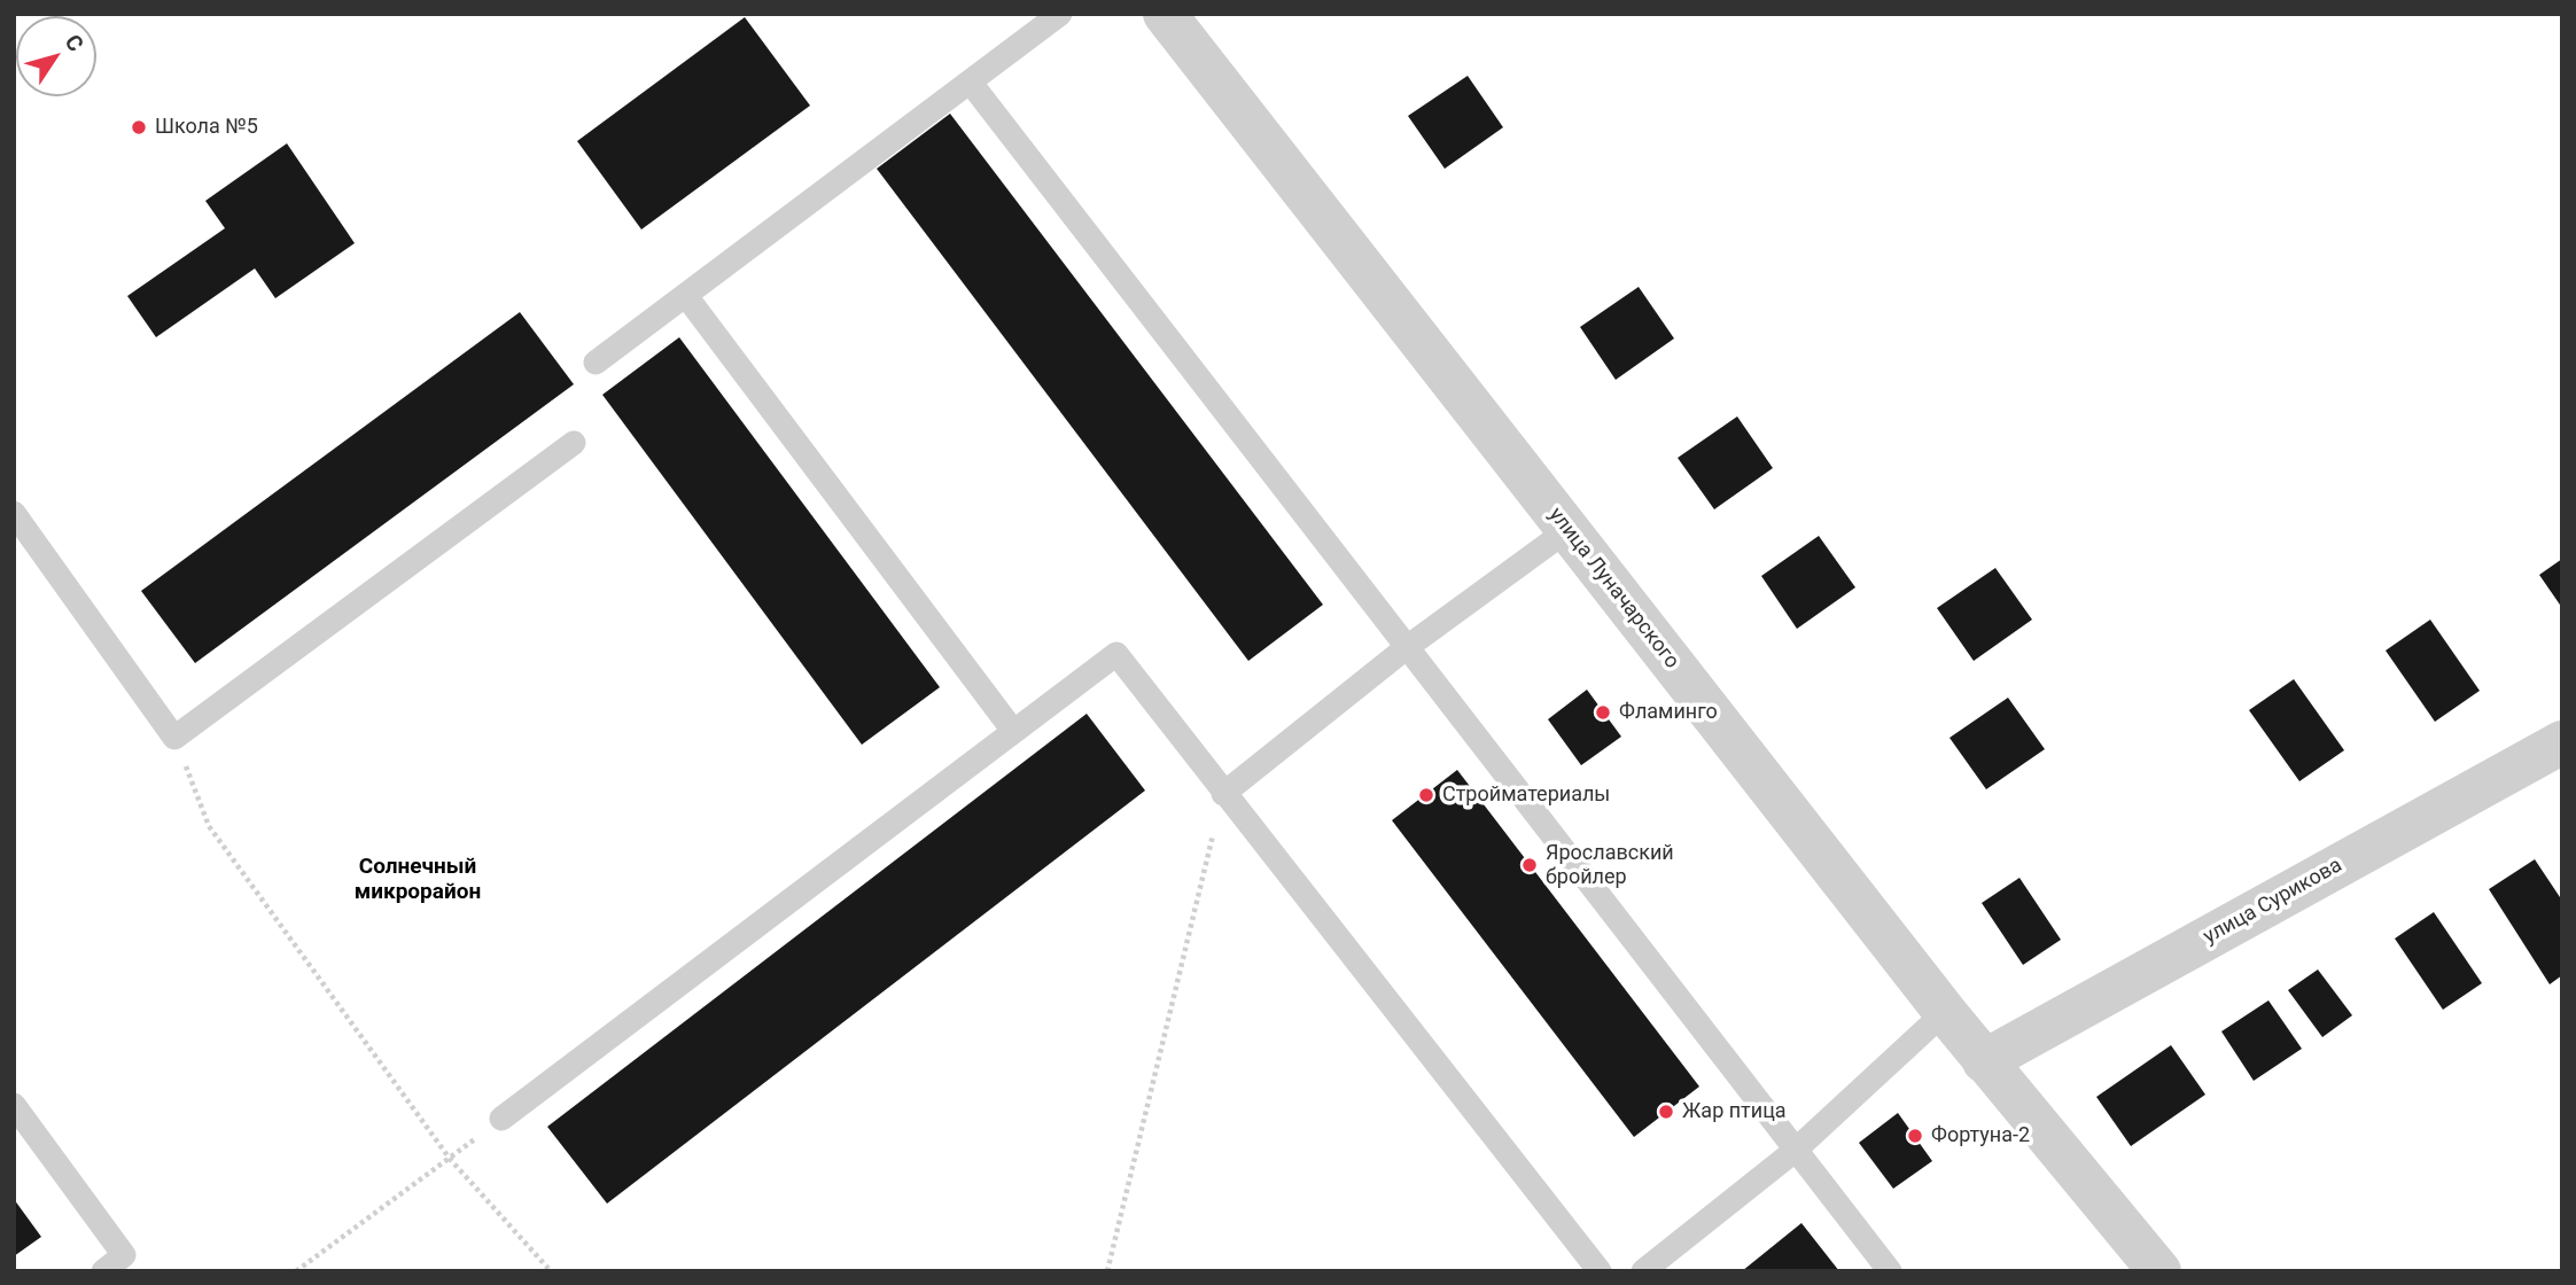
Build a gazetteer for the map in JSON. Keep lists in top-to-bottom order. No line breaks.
{"streets":{"street":["улица Луначарского","улица Сурикова"]},"crossings":[["улица Луначарского","улица Сурикова"]],"districts":["Солнечный микрорайон"],"places":["Школа №5","Фламинго","Стройматериалы","Ярославский бройлер","Жар птица","Фортуна-2"],"north":"top right"}
